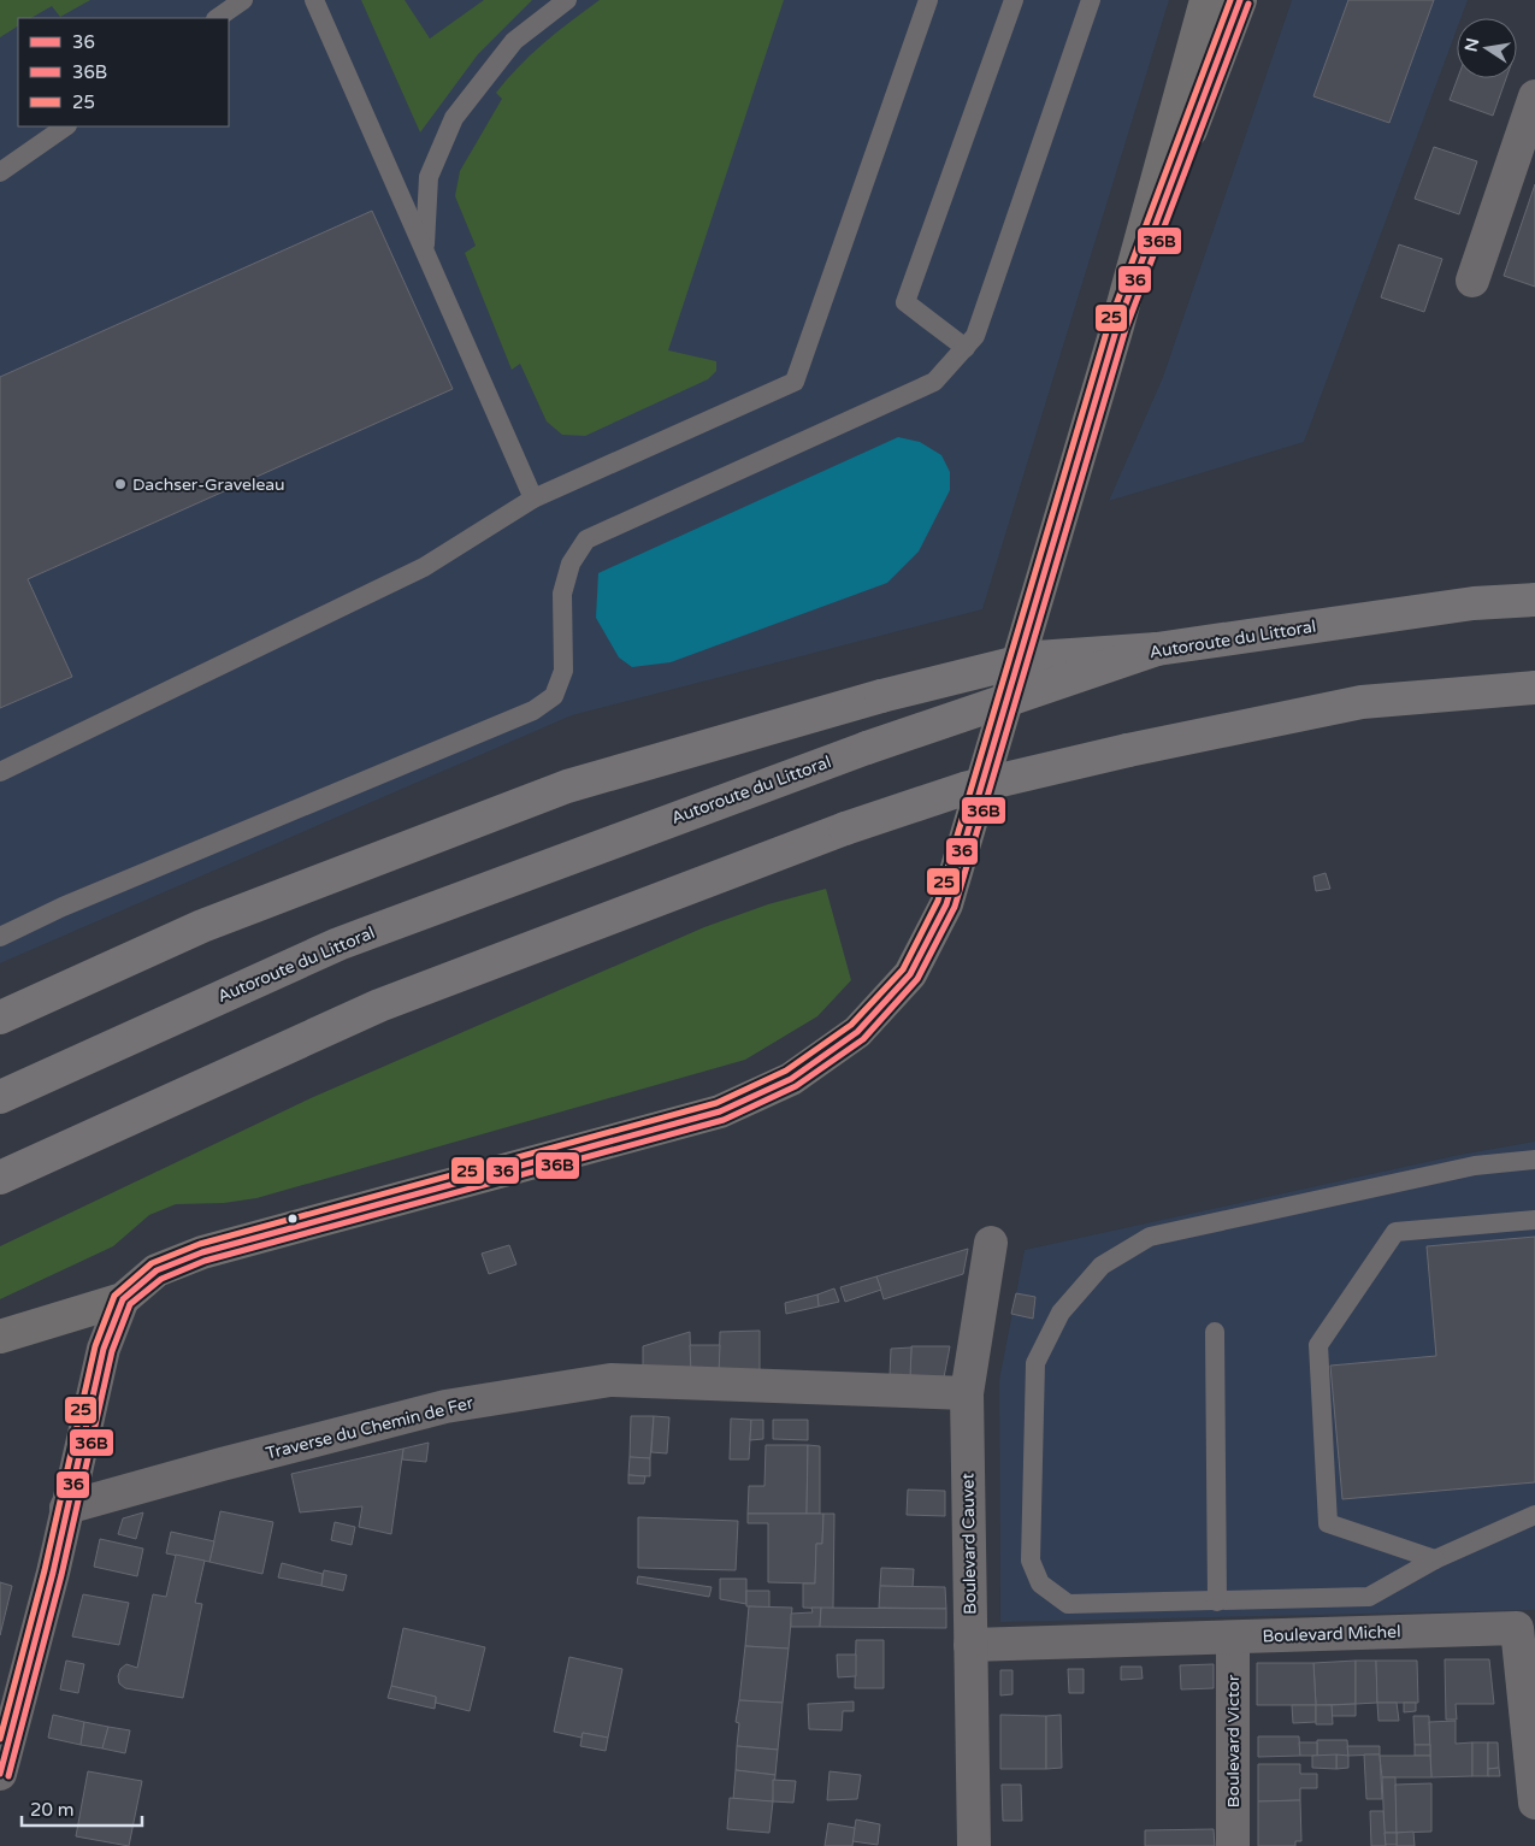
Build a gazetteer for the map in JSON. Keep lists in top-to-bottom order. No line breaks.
{"streets":{"highway":["Autoroute du Littoral"],"street":["Traverse du Chemin de Fer","Boulevard Cauvet","Boulevard Michel","Boulevard Victor"]},"crossings":[["Traverse du Chemin de Fer","Boulevard Cauvet"],["Boulevard Cauvet","Boulevard Michel"],["Boulevard Michel","Boulevard Victor"]],"places":["Dachser-Graveleau"],"lines":["transit line 36","transit line 25","transit line 36B"],"legend":["36","36B","25"],"scale_bar":"20 m","north":"left"}
